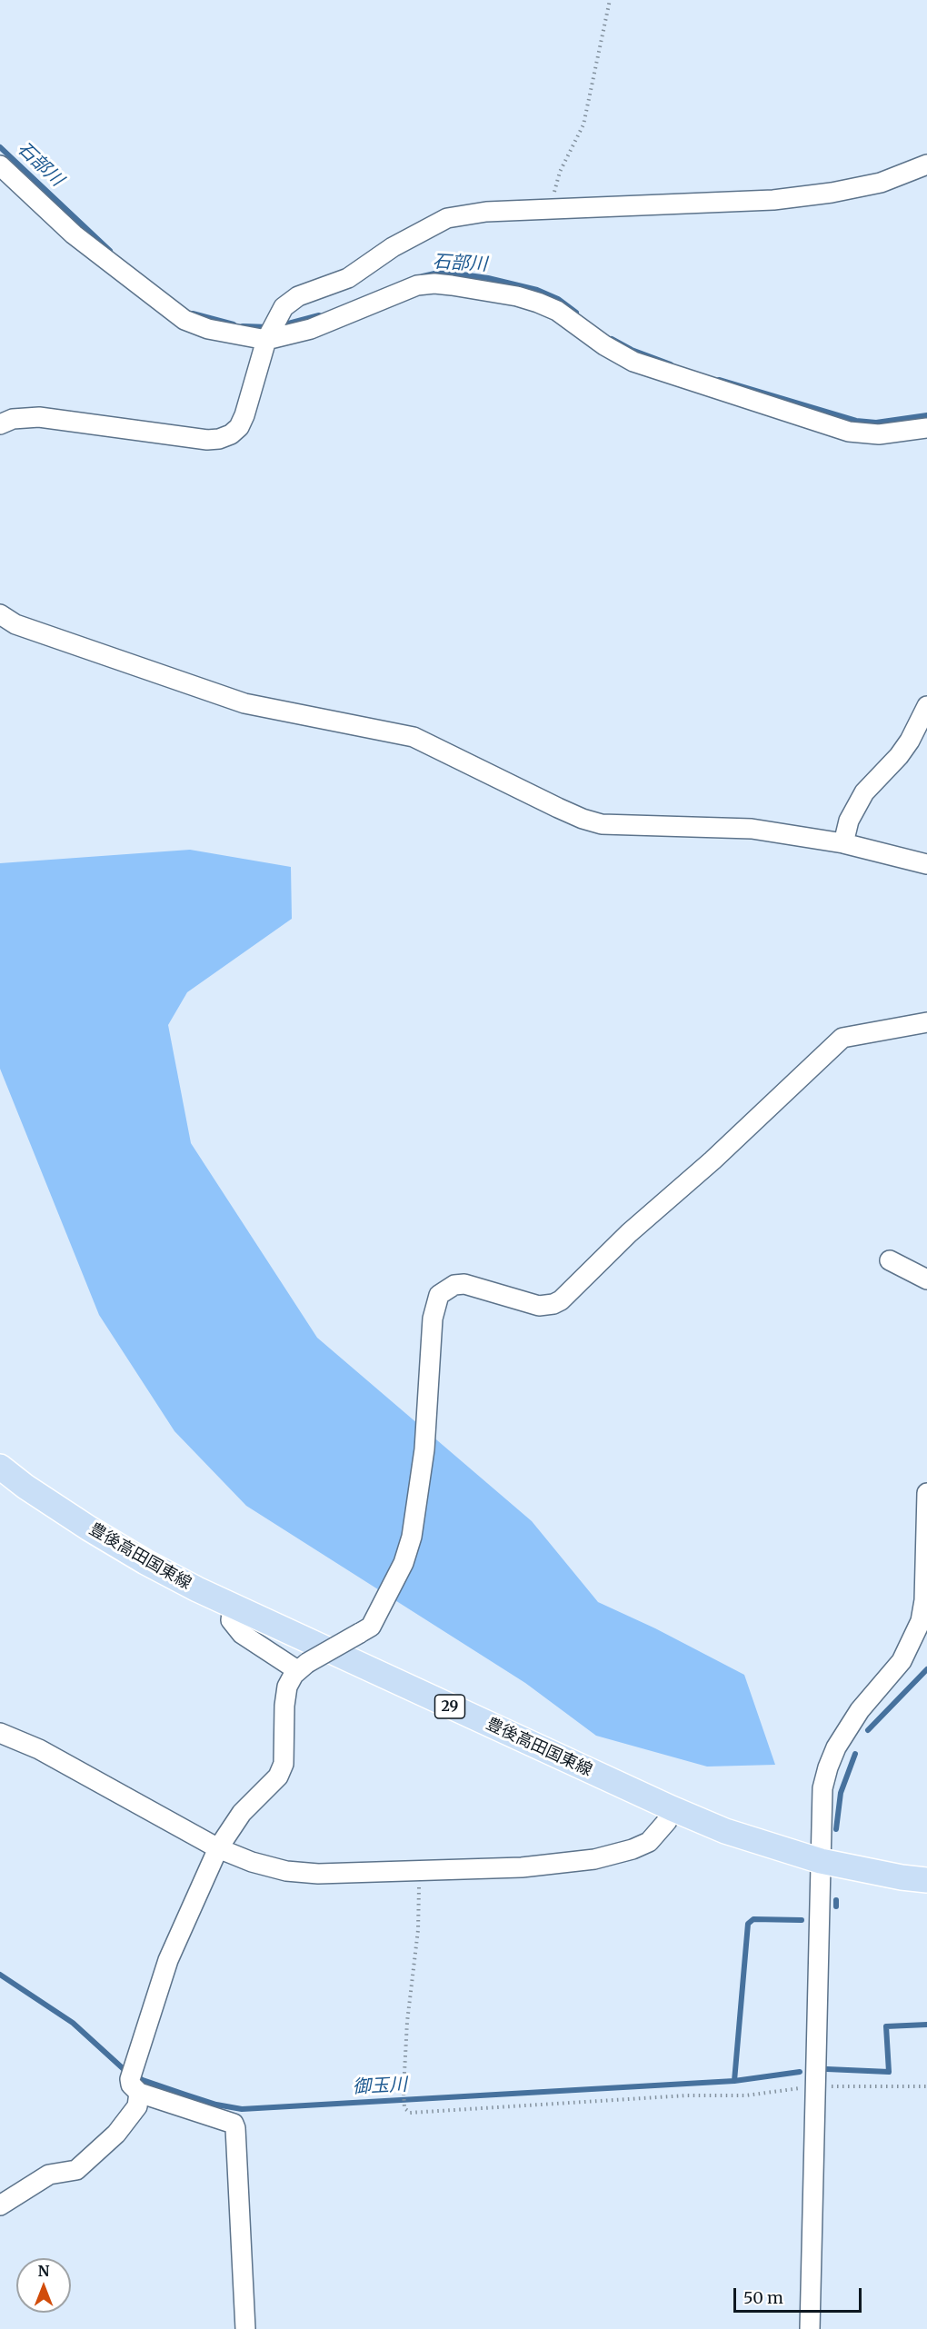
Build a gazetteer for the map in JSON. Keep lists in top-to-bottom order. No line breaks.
{"streets":{"main road":["豊後高田国東線","29"]},"water":["石部川","御玉川"],"scale_bar":"50 m","north":"top"}
